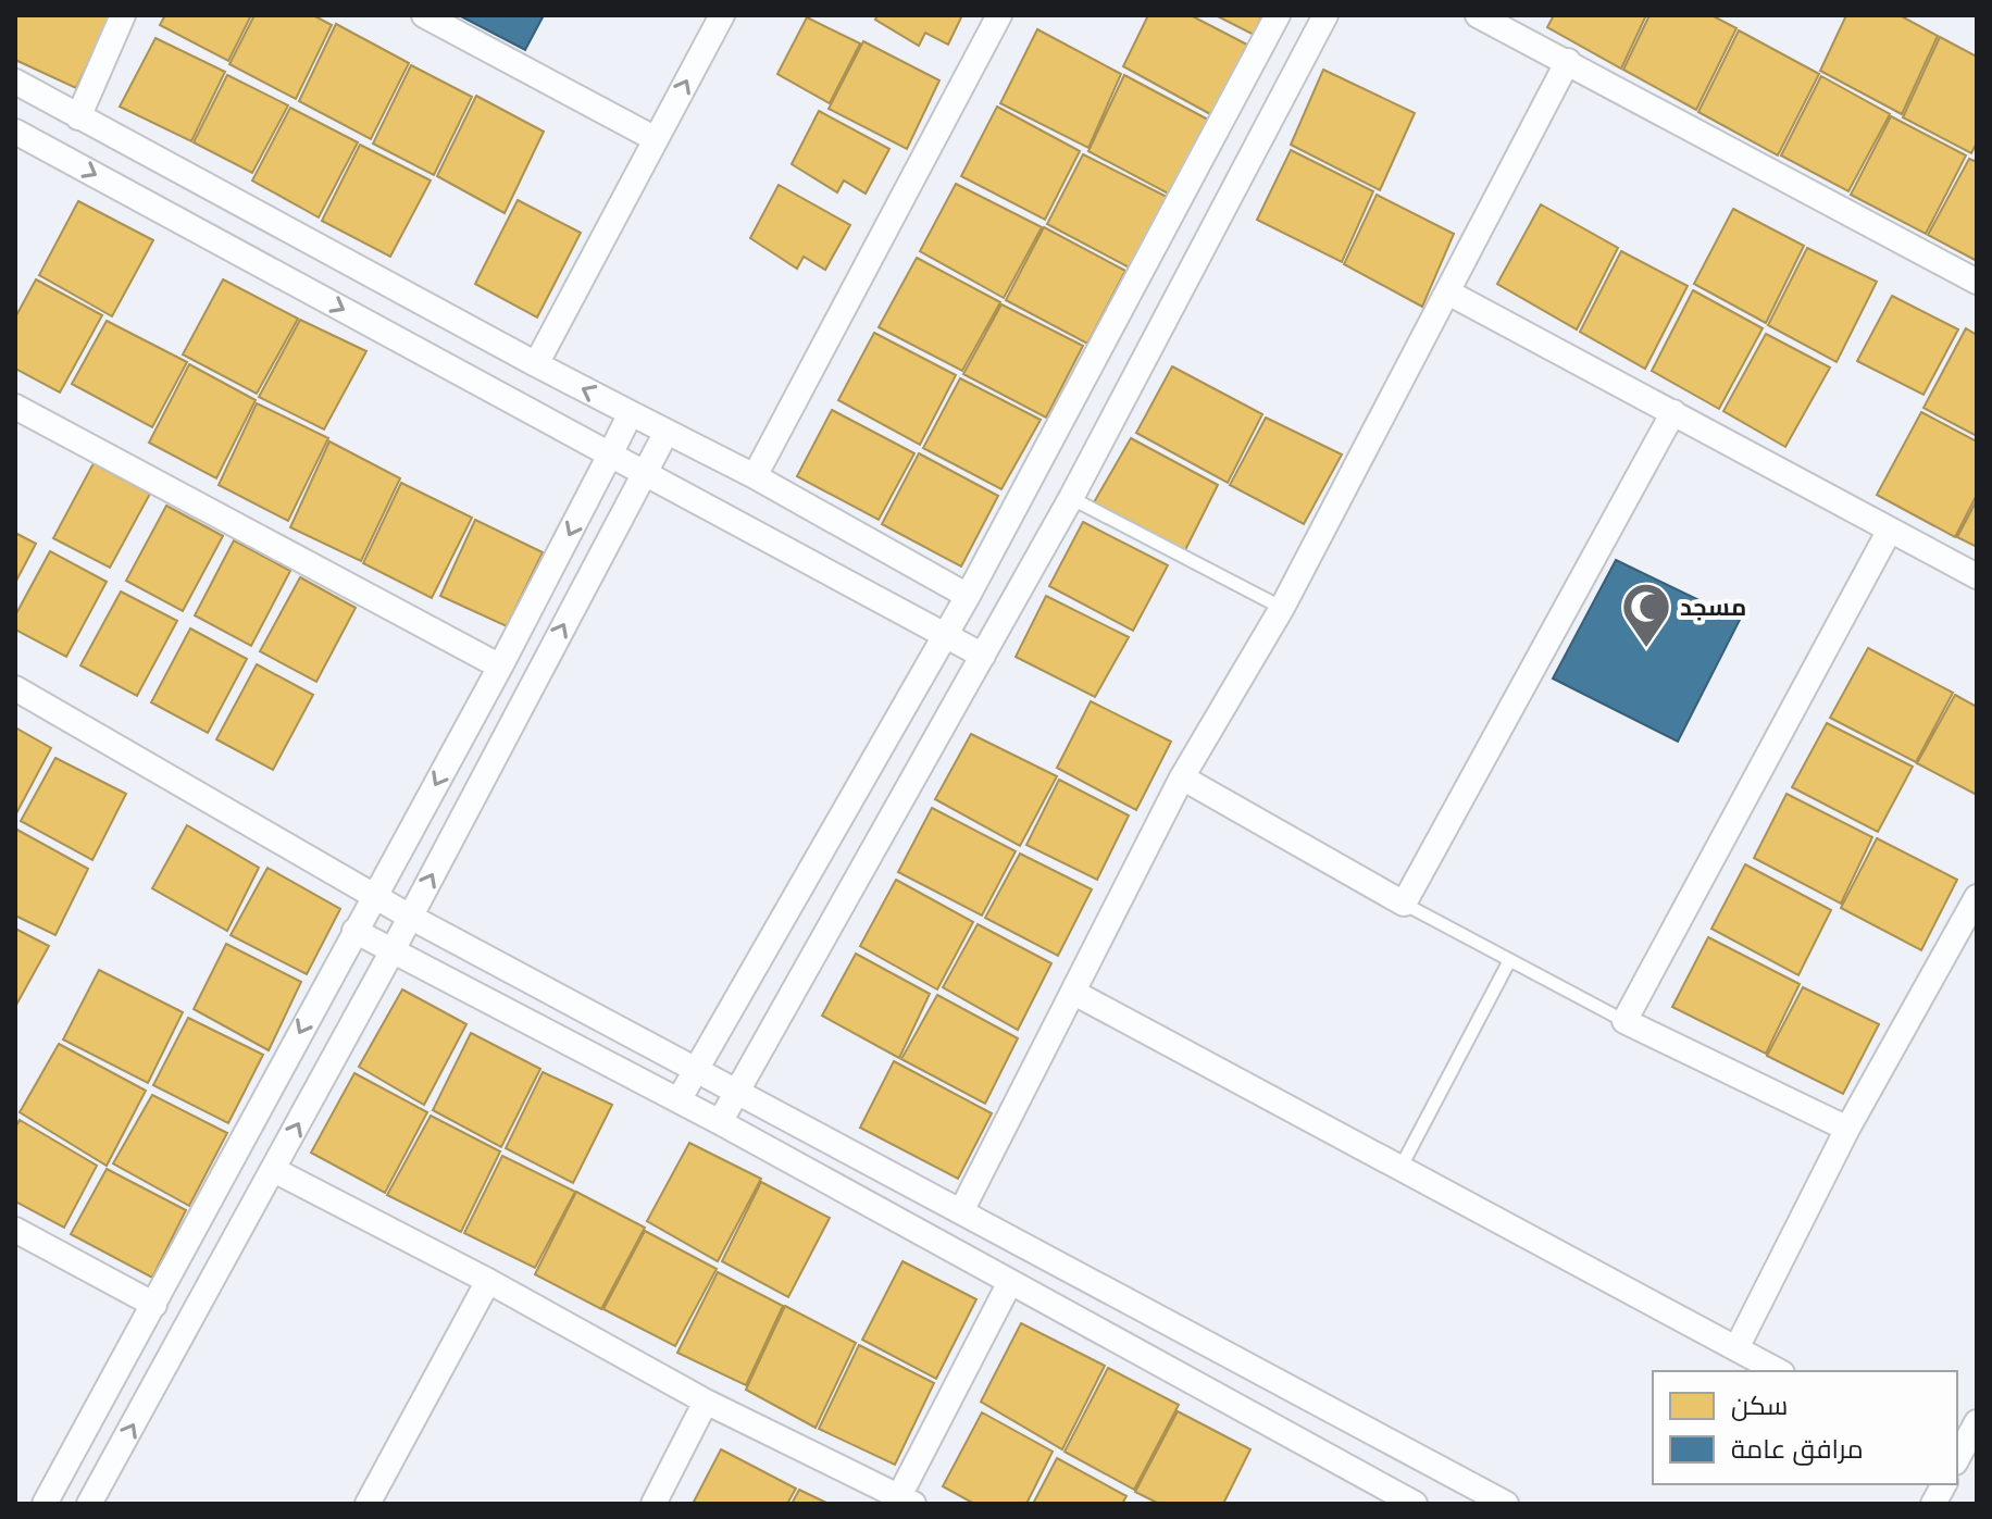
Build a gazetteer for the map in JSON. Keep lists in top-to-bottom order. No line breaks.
{"places":{"mosque":["مسجد"]},"legend":["سكن","مرافق عامة"]}
